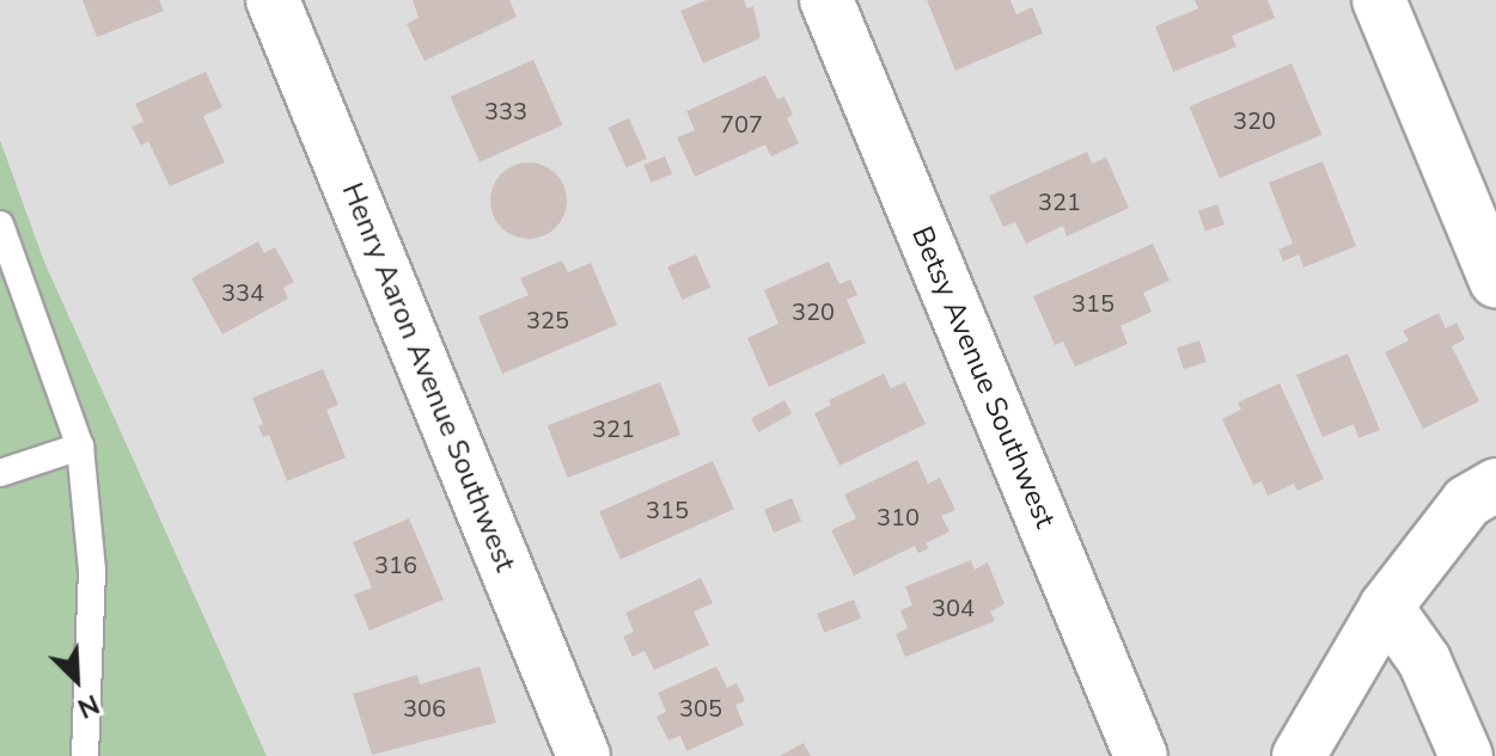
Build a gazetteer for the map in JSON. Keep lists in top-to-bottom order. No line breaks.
{"streets":{"street":["Henry Aaron Avenue Southwest","Betsy Avenue Southwest"]},"house_numbers":["333","320","707","321","334","315","320","325","321","315","310","316","304","306","305"],"north":"bottom right"}
